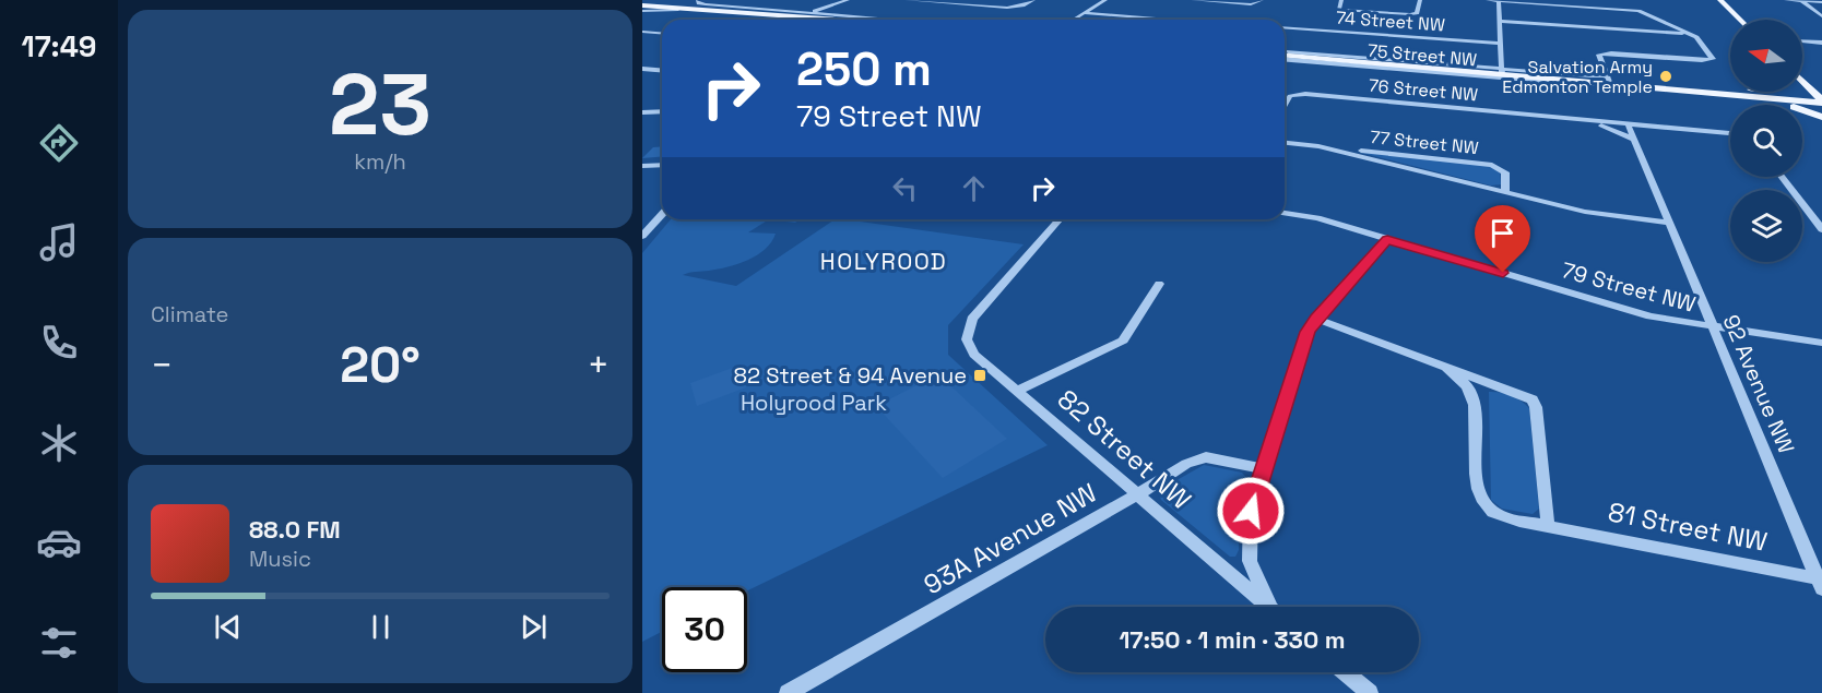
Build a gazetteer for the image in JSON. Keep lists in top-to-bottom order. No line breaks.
{"streets":{"main road":["75 Street NW"],"street":["74 Street NW","76 Street NW","77 Street NW","79 Street NW","92 Avenue NW","82 Street NW","81 Street NW","93A Avenue NW"]},"crossings":[["76 Street NW","92 Avenue NW"],["77 Street NW","92 Avenue NW"],["79 Street NW","92 Avenue NW"],["92 Avenue NW","81 Street NW"],["82 Street NW","93A Avenue NW"]],"districts":["HOLYROOD"],"parks":["Holyrood Park"],"places":{"other":["Salvation Army Edmonton Temple"],"transit":["82 Street & 94 Avenue"]},"north":"left","page":{"tabs":"17:49","tile":[["23","km/h"],"Climate"],"turn":["250 m","79 Street NW"],"heat":["−","20°","+"],"song":["88.0 FM","Music"],"limit":"30","trip":"17:50 · 1 min · 330 m"}}
